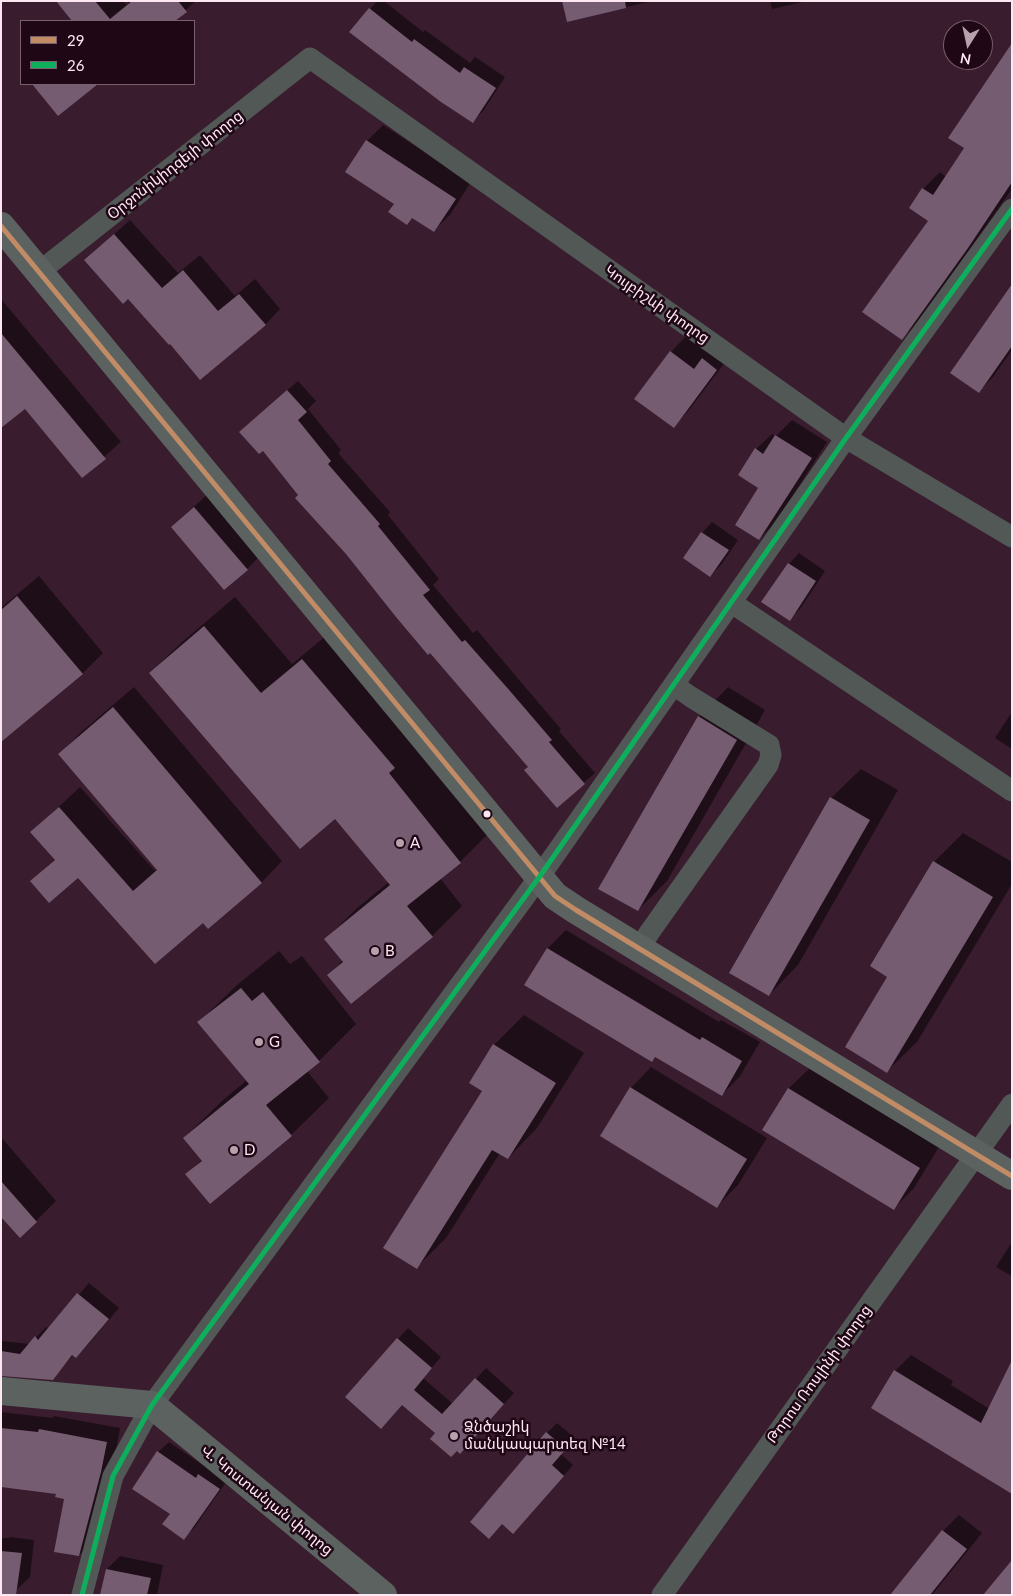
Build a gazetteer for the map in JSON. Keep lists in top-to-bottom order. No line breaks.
{"streets":{"main road":["Վ. Կոստանյան փողոց"],"street":["Օրջոնիկիդզեյի փողոց","Կույբիշևի փողոց","Թորոս Ռոսլինի փողոց"]},"crossings":[["Օրջոնիկիդզեյի փողոց","Կույբիշևի փողոց"]],"places":["A","B","G","D","Ձնծաշիկ մանկապարտեզ №14"],"lines":["transit line 26","transit line 29"],"legend":["29","26"],"north":"bottom"}
